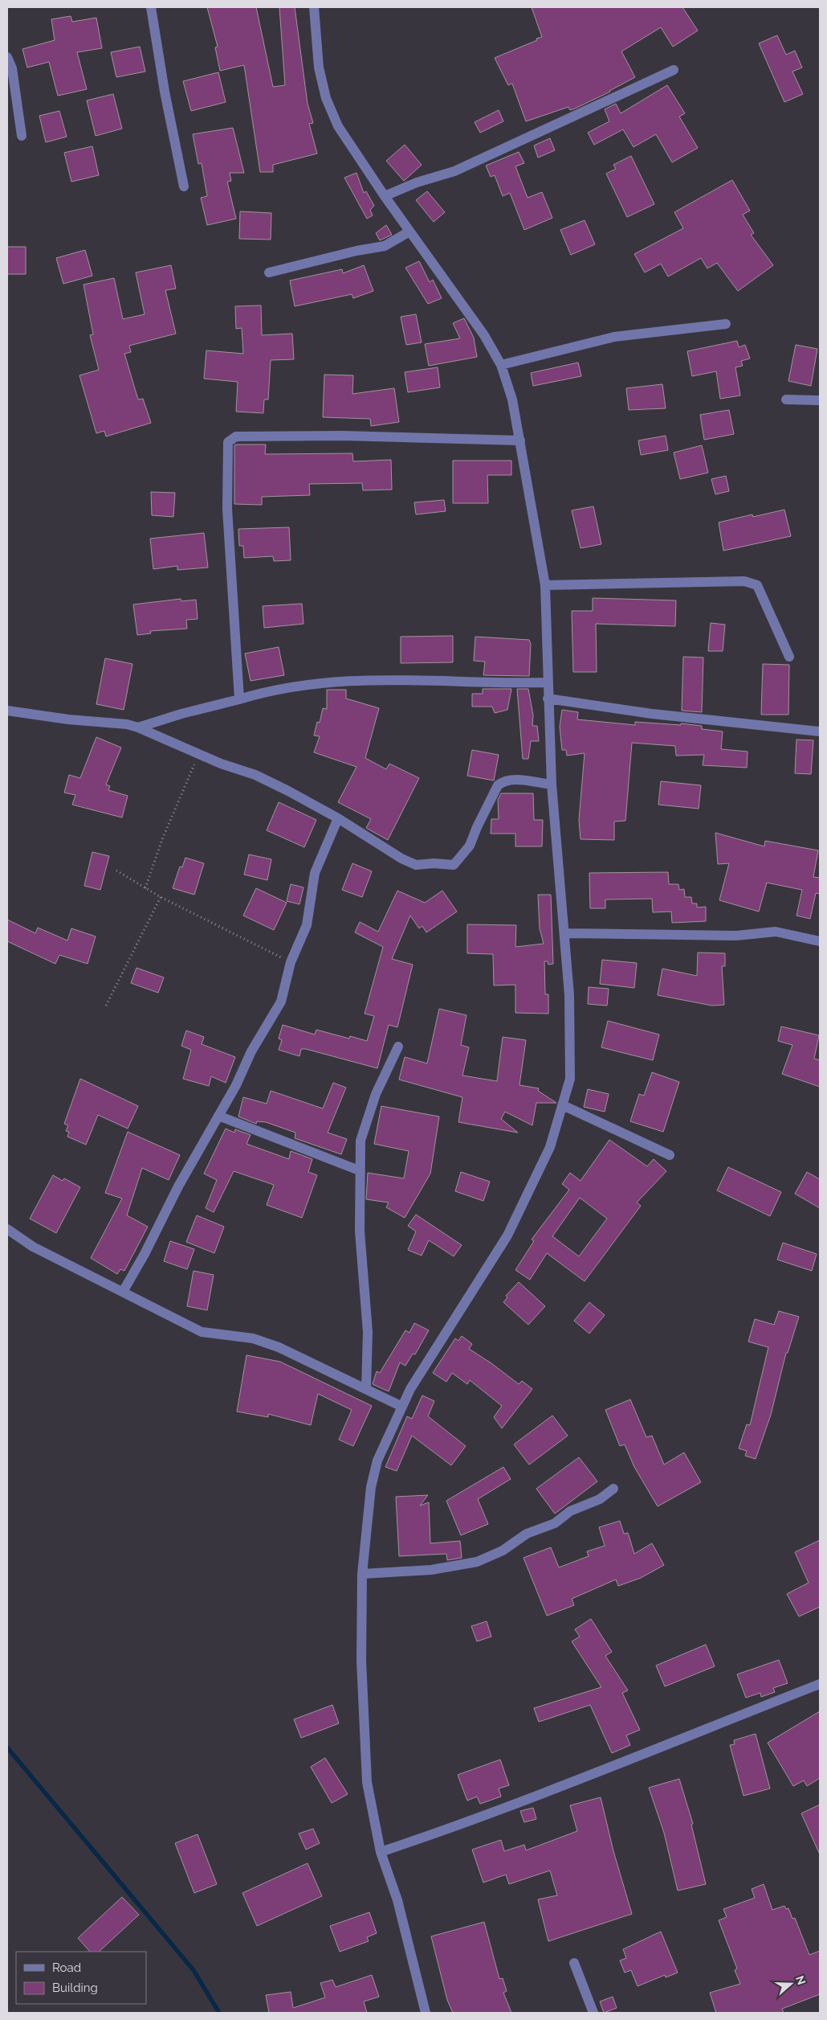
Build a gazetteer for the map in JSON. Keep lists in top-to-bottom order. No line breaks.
{"legend":["Road","Building"],"north":"right"}
